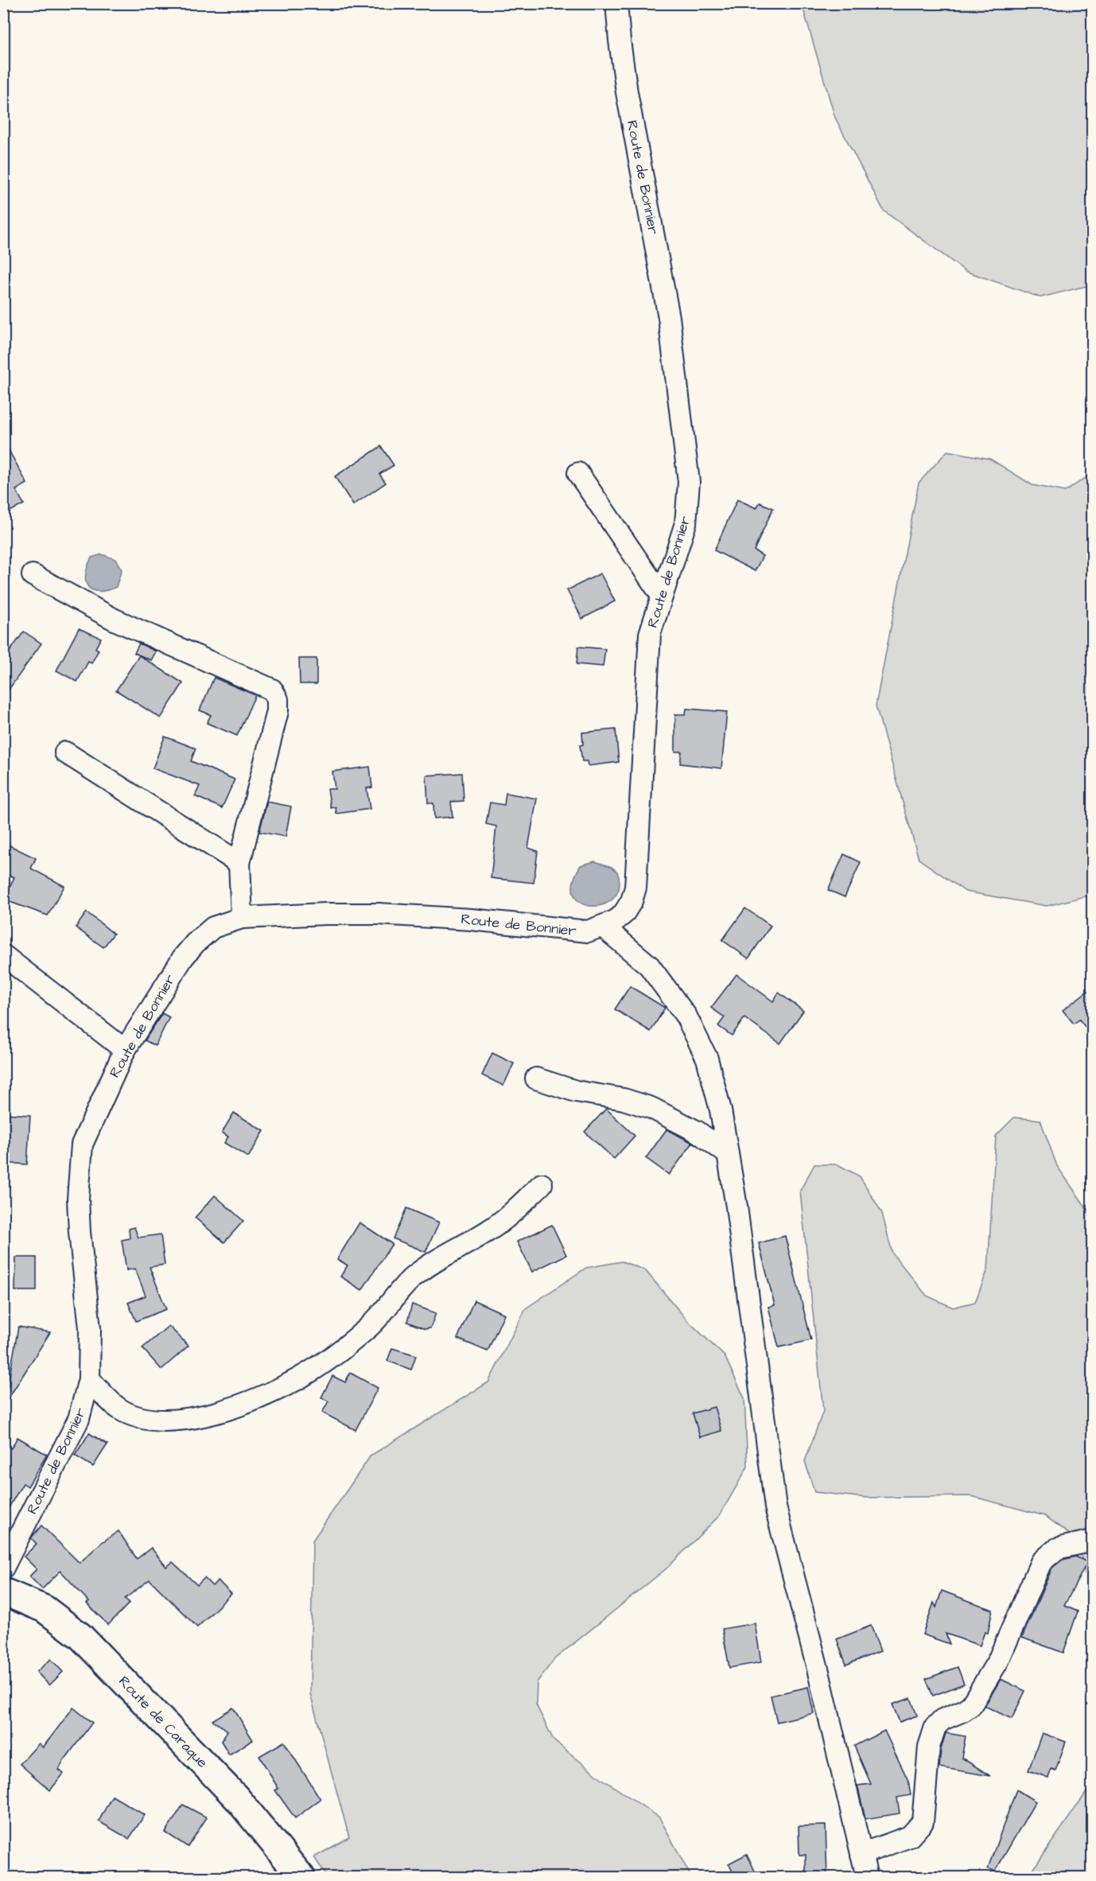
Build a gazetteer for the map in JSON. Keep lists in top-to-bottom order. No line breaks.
{"streets":{"street":["Route de Bonnier","Route de Caraque"]}}
